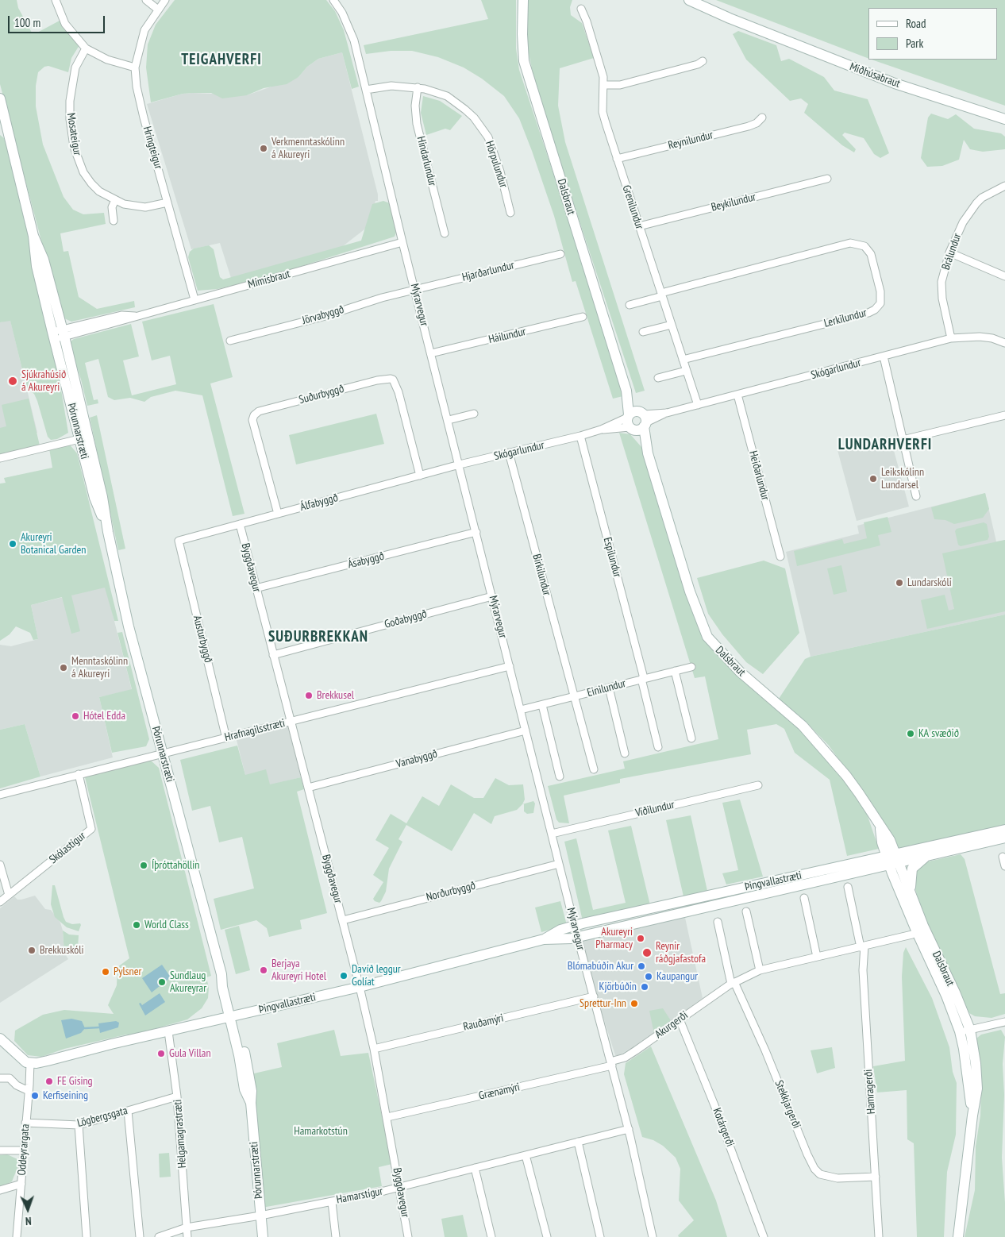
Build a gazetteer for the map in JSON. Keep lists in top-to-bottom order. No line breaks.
{"streets":{"street":["Miðhúsabraut","Mosateigur","Reynilundur","Hringteigur","Hindarlundur","Hörpulundur","Dalsbraut","Beykilundur","Grenilundur","Brálundur","Hjarðarlundur","Mímisbraut","Mýrarvegur","Jörvabyggð","Lerkilundur","Háilundur","Skógarlundur","Suðurbyggð","Þórunnarstræti","Heiðarlundur","Álfabyggð","Espilundur","Ásabyggð","Byggðavegur","Birkilundur","Goðabyggð","Austurbyggð","Einilundur","Hrafnagilsstræti","Vanabyggð","Víðilundur","Skólastígur","Þingvallastræti","Norðurbyggð","Rauðamýri","Akurgerði","Grænamýri","Hamragerði","Stekkjargerði","Lögbergsgata","Kotárgerði","Helgamagrastræti","Oddeyrargata","Hamarstígur"]},"crossings":[["Mosateigur","Hringteigur"],["Reynilundur","Grenilundur"],["Hringteigur","Mímisbraut"],["Hindarlundur","Hörpulundur"],["Hörpulundur","Mýrarvegur"],["Dalsbraut","Skógarlundur"],["Dalsbraut","Þingvallastræti"],["Dalsbraut","Akurgerði"],["Beykilundur","Grenilundur"],["Grenilundur","Lerkilundur"],["Grenilundur","Skógarlundur"],["Brálundur","Skógarlundur"],["Hjarðarlundur","Mýrarvegur"],["Hjarðarlundur","Jörvabyggð"],["Mímisbraut","Mýrarvegur"],["Mímisbraut","Þórunnarstræti"],["Mýrarvegur","Jörvabyggð"],["Mýrarvegur","Háilundur"],["Mýrarvegur","Skógarlundur"],["Mýrarvegur","Álfabyggð"],["Mýrarvegur","Ásabyggð"],["Mýrarvegur","Goðabyggð"],["Mýrarvegur","Einilundur"],["Mýrarvegur","Hrafnagilsstræti"],["Mýrarvegur","Vanabyggð"],["Mýrarvegur","Víðilundur"],["Mýrarvegur","Þingvallastræti"],["Mýrarvegur","Norðurbyggð"],["Mýrarvegur","Rauðamýri"],["Mýrarvegur","Akurgerði"],["Mýrarvegur","Grænamýri"],["Mýrarvegur","Hamarstígur"],["Skógarlundur","Heiðarlundur"],["Skógarlundur","Álfabyggð"],["Skógarlundur","Espilundur"],["Skógarlundur","Birkilundur"],["Suðurbyggð","Álfabyggð"],["Þórunnarstræti","Hrafnagilsstræti"],["Þórunnarstræti","Þingvallastræti"],["Þórunnarstræti","Hamarstígur"],["Álfabyggð","Byggðavegur"],["Álfabyggð","Austurbyggð"],["Espilundur","Einilundur"],["Ásabyggð","Byggðavegur"],["Byggðavegur","Goðabyggð"],["Byggðavegur","Hrafnagilsstræti"],["Byggðavegur","Vanabyggð"],["Byggðavegur","Þingvallastræti"],["Byggðavegur","Norðurbyggð"],["Byggðavegur","Rauðamýri"],["Byggðavegur","Grænamýri"],["Byggðavegur","Hamarstígur"],["Birkilundur","Einilundur"],["Austurbyggð","Hrafnagilsstræti"],["Hrafnagilsstræti","Skólastígur"],["Þingvallastræti","Helgamagrastræti"],["Þingvallastræti","Oddeyrargata"],["Akurgerði","Grænamýri"],["Akurgerði","Hamragerði"],["Akurgerði","Stekkjargerði"],["Akurgerði","Kotárgerði"],["Hamragerði","Stekkjargerði"],["Lögbergsgata","Helgamagrastræti"],["Lögbergsgata","Oddeyrargata"],["Helgamagrastræti","Hamarstígur"]],"districts":["TEIGAHVERFI","LUNDARHVERFI","SUÐURBREKKAN"],"parks":["Hamarkotstún"],"places":["Verkmenntaskólinn á Akureyri","Sjúkrahúsið á Akureyri","Leikskólinn Lundarsel","Akureyri Botanical Garden","Lundarskóli","Menntaskólinn á Akureyri","Brekkusel","Hótel Edda","KA svæðið","Íþróttahöllin","World Class","Akureyri Pharmacy","Brekkuskóli","Reynir ráðgjafastofa","Blómabúðin Akur","Berjaya Akureyri Hotel","Pylsner","Davíð leggur Golíat","Kaupangur","Sundlaug Akureyrar","Kjörbúðin","Sprettur-Inn","Gula Villan","FE Gising","Kerfiseining"],"legend":["Road","Park"],"scale_bar":"100 m","north":"bottom"}
